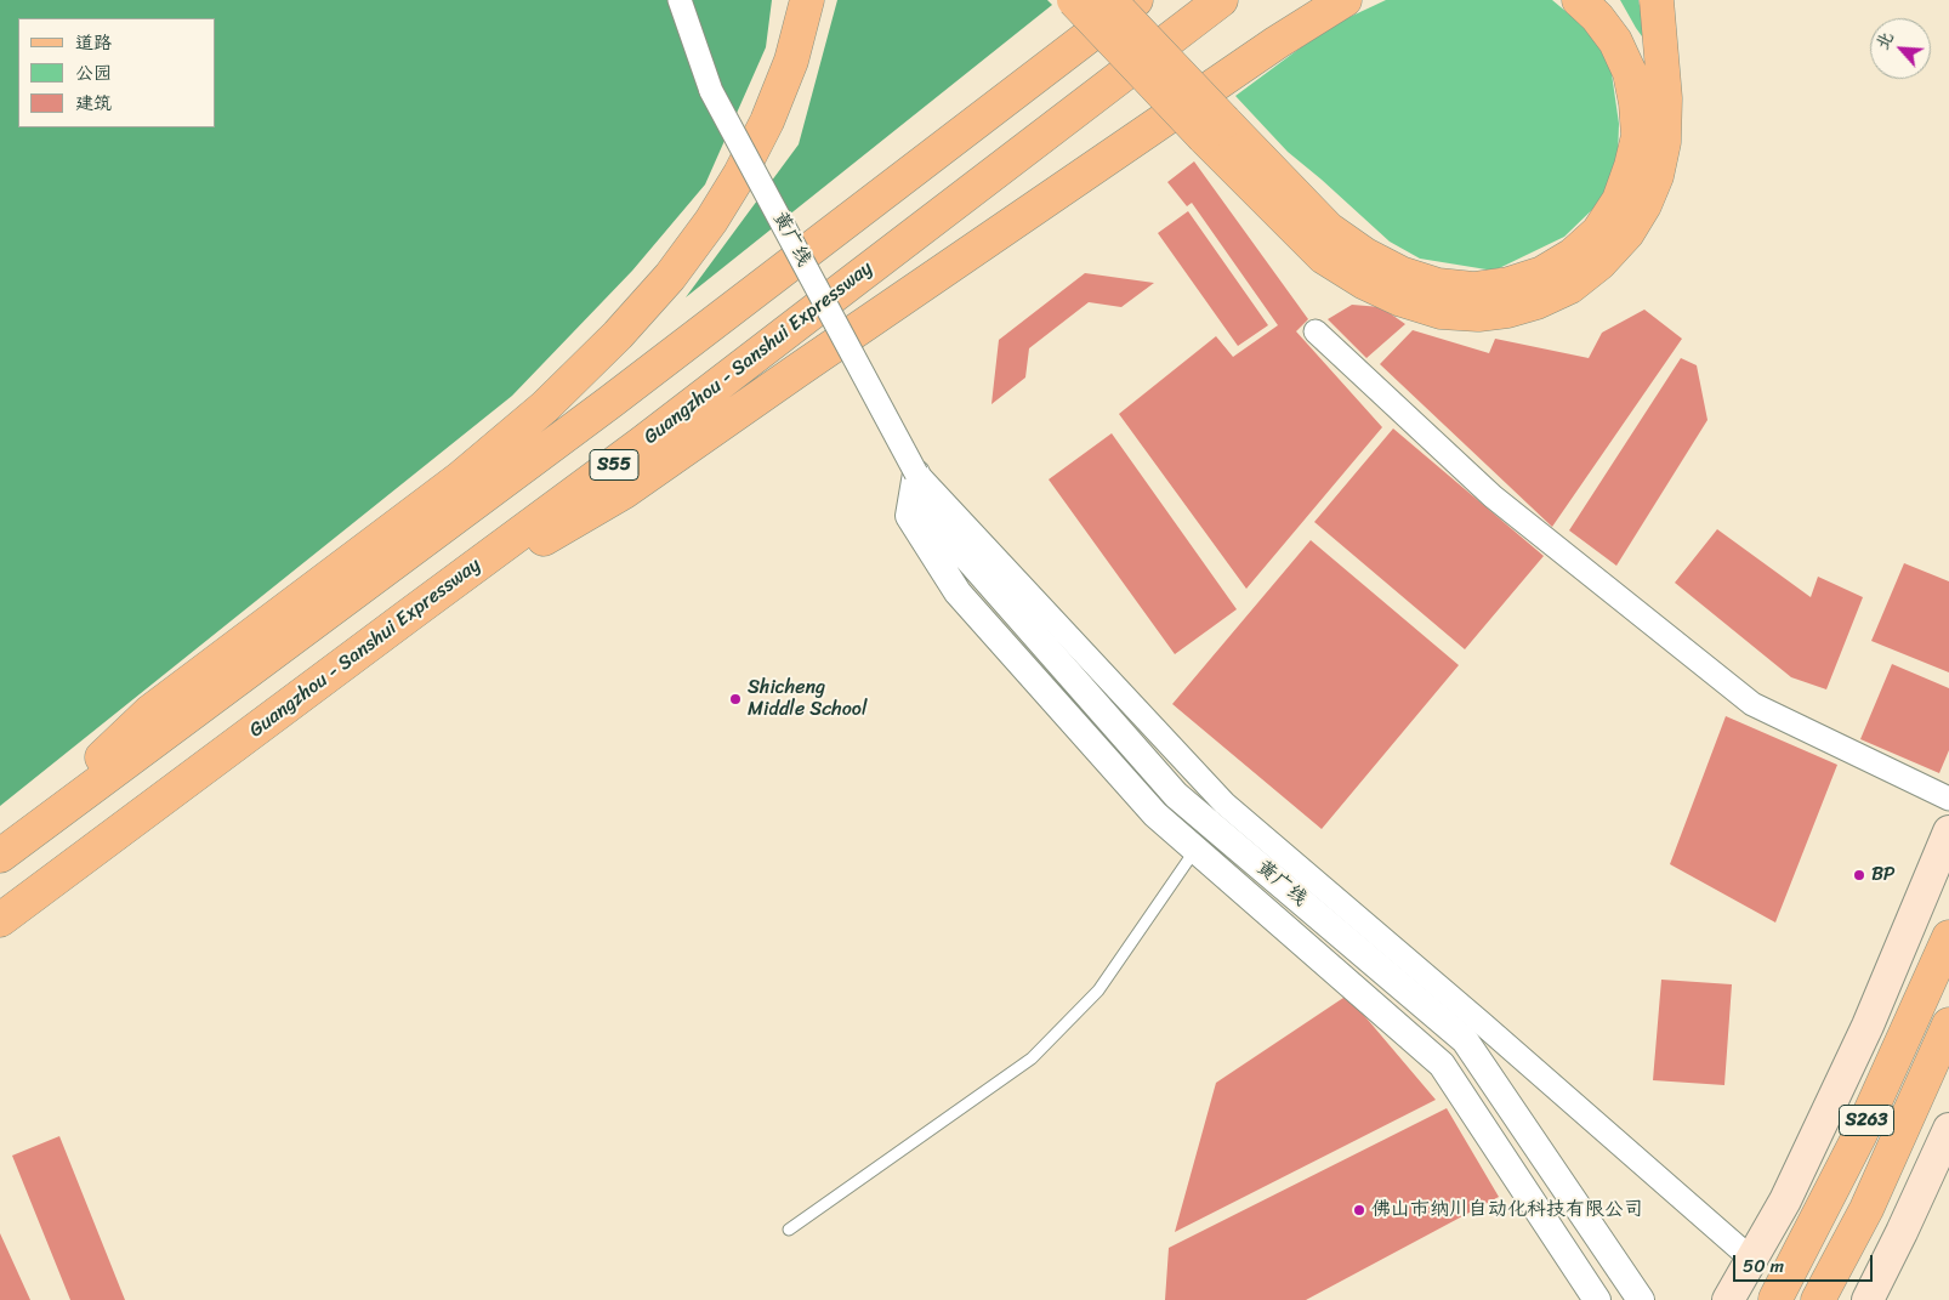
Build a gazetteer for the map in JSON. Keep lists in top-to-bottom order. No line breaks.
{"streets":{"main road":["Guangzhou - Sanshui Expressway","S55","S263"],"street":["黄广线"]},"places":["Shicheng Middle School","BP","佛山市纳川自动化科技有限公司"],"legend":["道路","公园","建筑"],"scale_bar":"50 m","north":"top left"}
